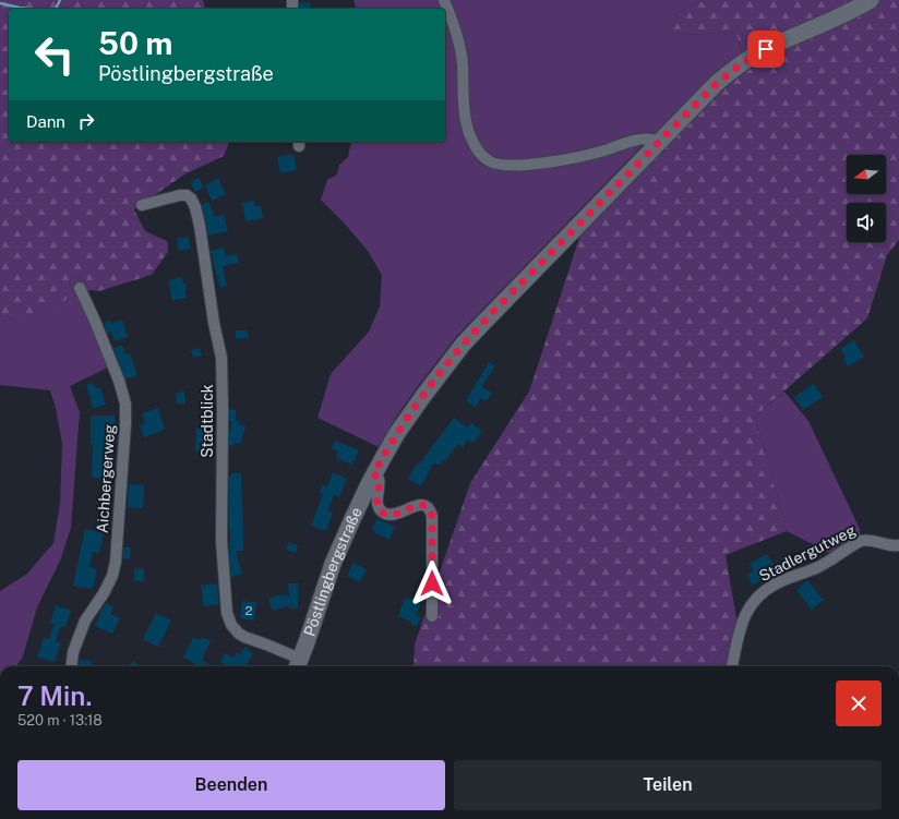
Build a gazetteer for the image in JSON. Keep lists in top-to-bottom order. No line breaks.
{"streets":{"main road":["Pöstlingbergstraße"],"street":["Stadtblick","Aichbergerweg","Stadlergutweg"]},"crossings":[["Stadtblick","Pöstlingbergstraße"]],"house_numbers":["2"],"north":"left","page":{"turn":["50 m","Pöstlingbergstraße"],"then":"Dann","heading":["7 Min.","520 m · 13:18"],"buttons":["Beenden","Teilen"]}}
